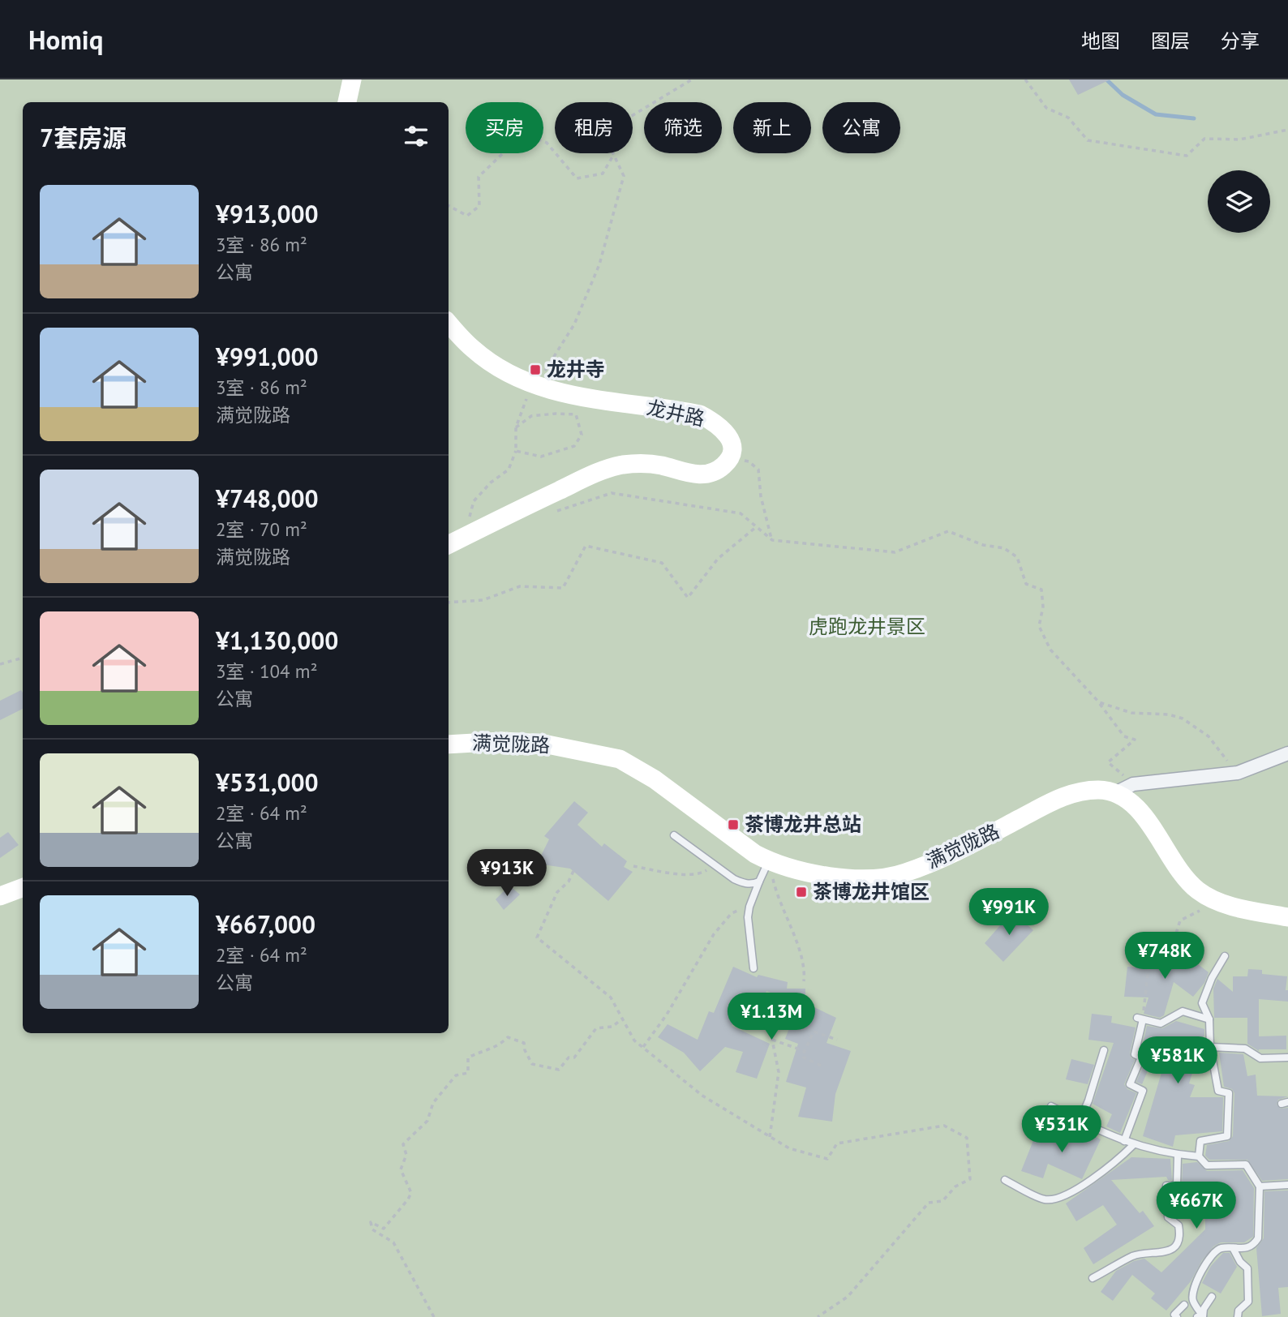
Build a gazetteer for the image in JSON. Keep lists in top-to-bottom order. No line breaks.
{"streets":{"street":["龙井路","满觉陇路"]},"parks":["虎跑龙井景区"],"places":{"transit":["龙井寺","茶博龙井总站","茶博龙井馆区"]},"page":{"header":"Homiq","nav":["地图","图层","分享"],"chip":["买房","租房","筛选","新上","公寓"],"heading":"7套房源","list":[{"name":"¥913,000","note":"3室 · 86 m² · 公寓"},{"name":"¥991,000","note":"3室 · 86 m² · 满觉陇路"},{"name":"¥748,000","note":"2室 · 70 m² · 满觉陇路"},{"name":"¥1,130,000","note":"3室 · 104 m² · 公寓"},{"name":"¥531,000","note":"2室 · 64 m² · 公寓"},{"name":"¥667,000","note":"2室 · 64 m² · 公寓"}],"price":["¥913K","¥991K","¥748K","¥1.13M","¥581K","¥531K","¥667K"]}}
